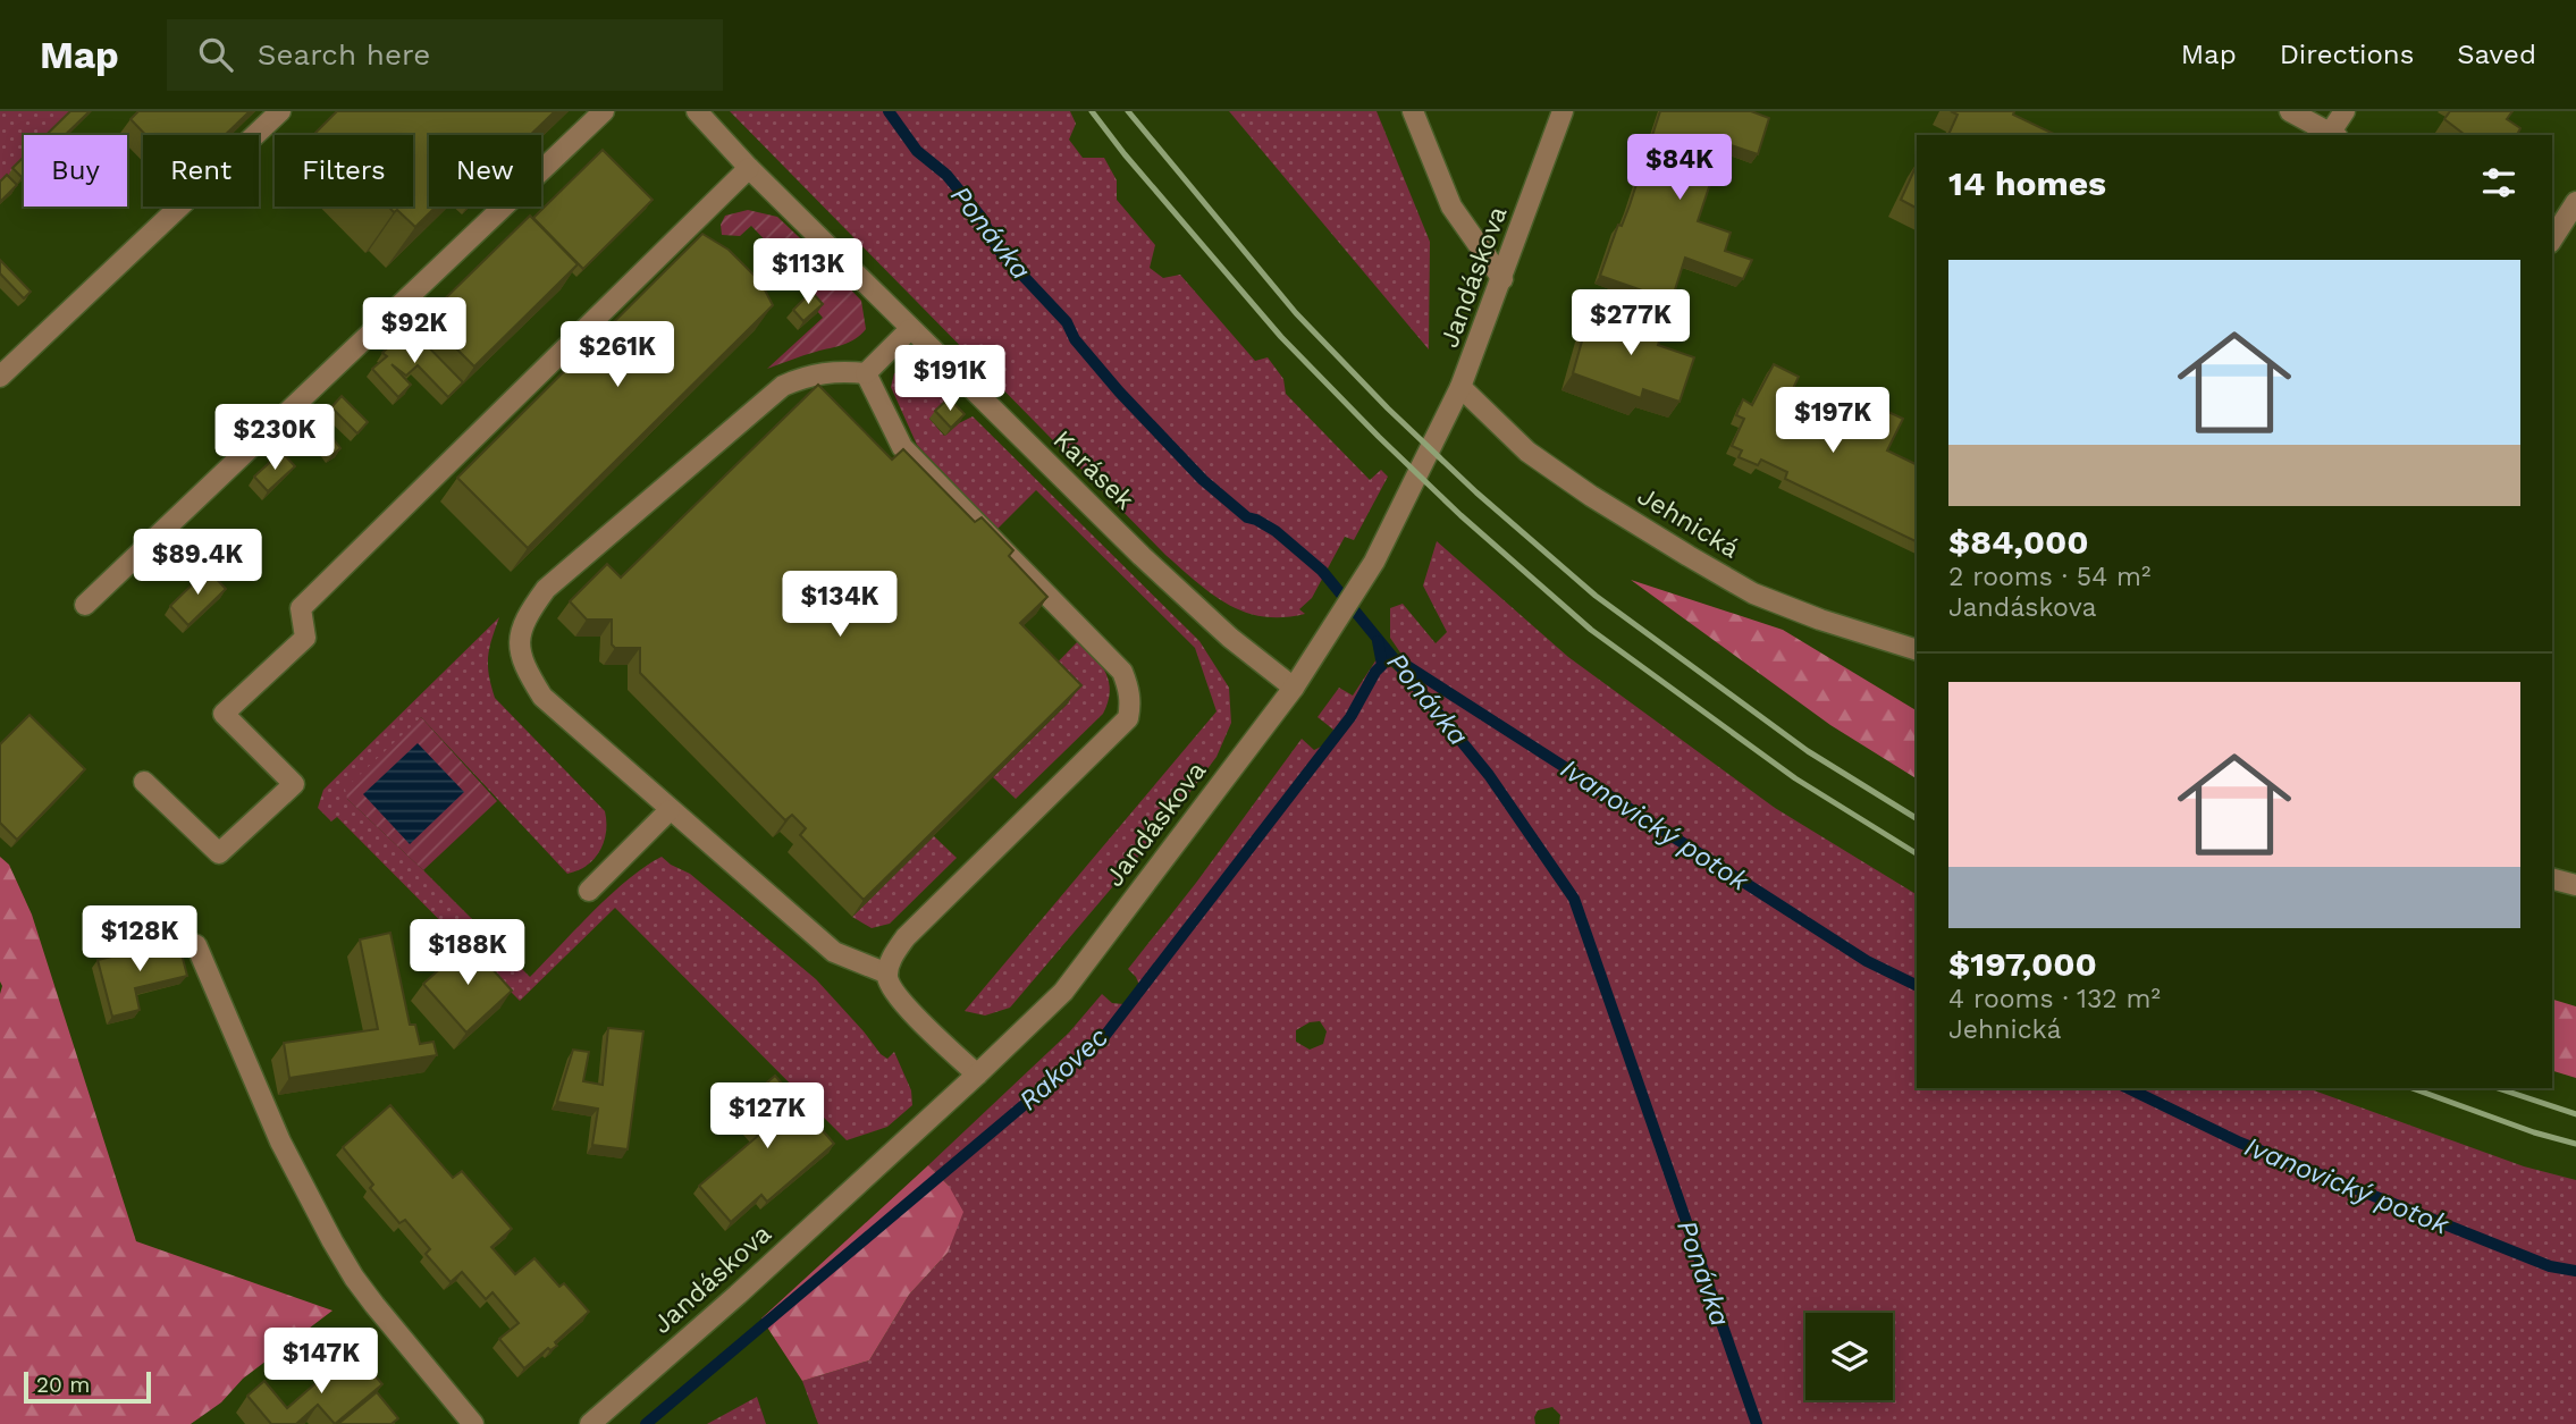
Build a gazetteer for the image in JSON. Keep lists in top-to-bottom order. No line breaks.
{"streets":{"street":["Jandáskova","Karásek","Jehnická"]},"crossings":[["Jandáskova","Karásek"],["Jandáskova","Jehnická"]],"water":["Ponávka","Ivanovický potok","Rakovec"],"scale_bar":"20 m","page":{"header":"Map","search":"Search here","nav":["Map","Directions","Saved"],"price":["$84K","$113K","$277K","$92K","$261K","$191K","$197K","$230K","$89.4K","$134K","$128K","$188K","$127K","$147K"],"chip":["Buy","Rent","Filters","New"],"heading":"14 homes","list":[{"name":"$84,000","note":"2 rooms · 54 m² · Jandáskova"},{"name":"$197,000","note":"4 rooms · 132 m² · Jehnická"}],"scale":"20 m"}}
